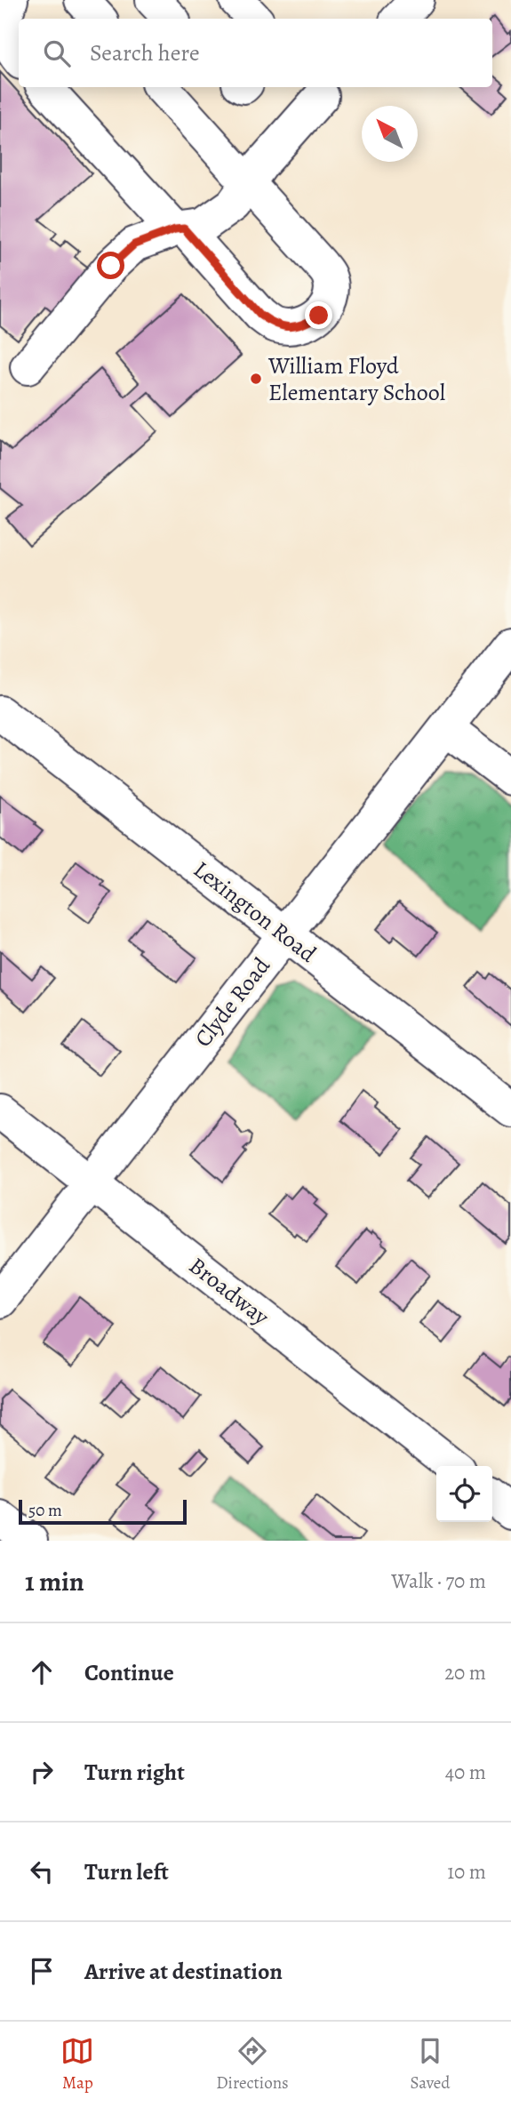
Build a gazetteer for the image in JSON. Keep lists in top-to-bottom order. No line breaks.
{"streets":{"street":["Lexington Road","Clyde Road","Broadway"]},"crossings":[["Lexington Road","Clyde Road"],["Clyde Road","Broadway"]],"places":["William Floyd Elementary School"],"scale_bar":"50 m","north":"top left","page":{"search":"Search here","scale":"50 m","heading":["1 min","Walk · 70 m"],"list":[["Continue","20 m"],["Turn right","40 m"],["Turn left","10 m"],"Arrive at destination"],"nav":["Map","Directions","Saved"]}}
